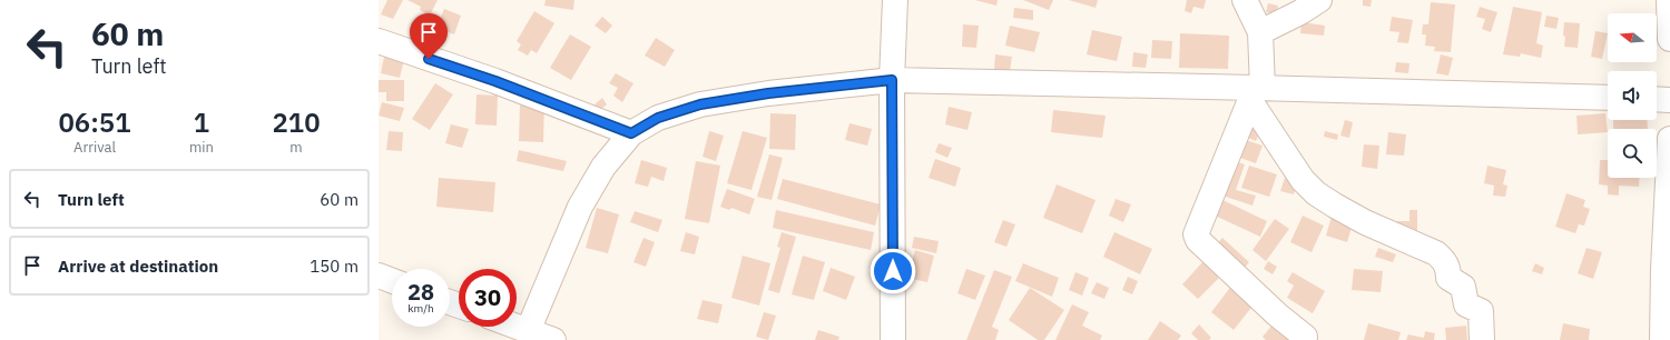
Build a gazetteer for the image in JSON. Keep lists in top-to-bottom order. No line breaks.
{"north":"left","page":{"turn":["60 m","Turn left"],"eta":["06:51","Arrival","1","min","210","m"],"list":[{"name":"Turn left","value":"60 m"},{"name":"Arrive at destination","value":"150 m"}],"speed":"28 km/h","limit":"30"}}
